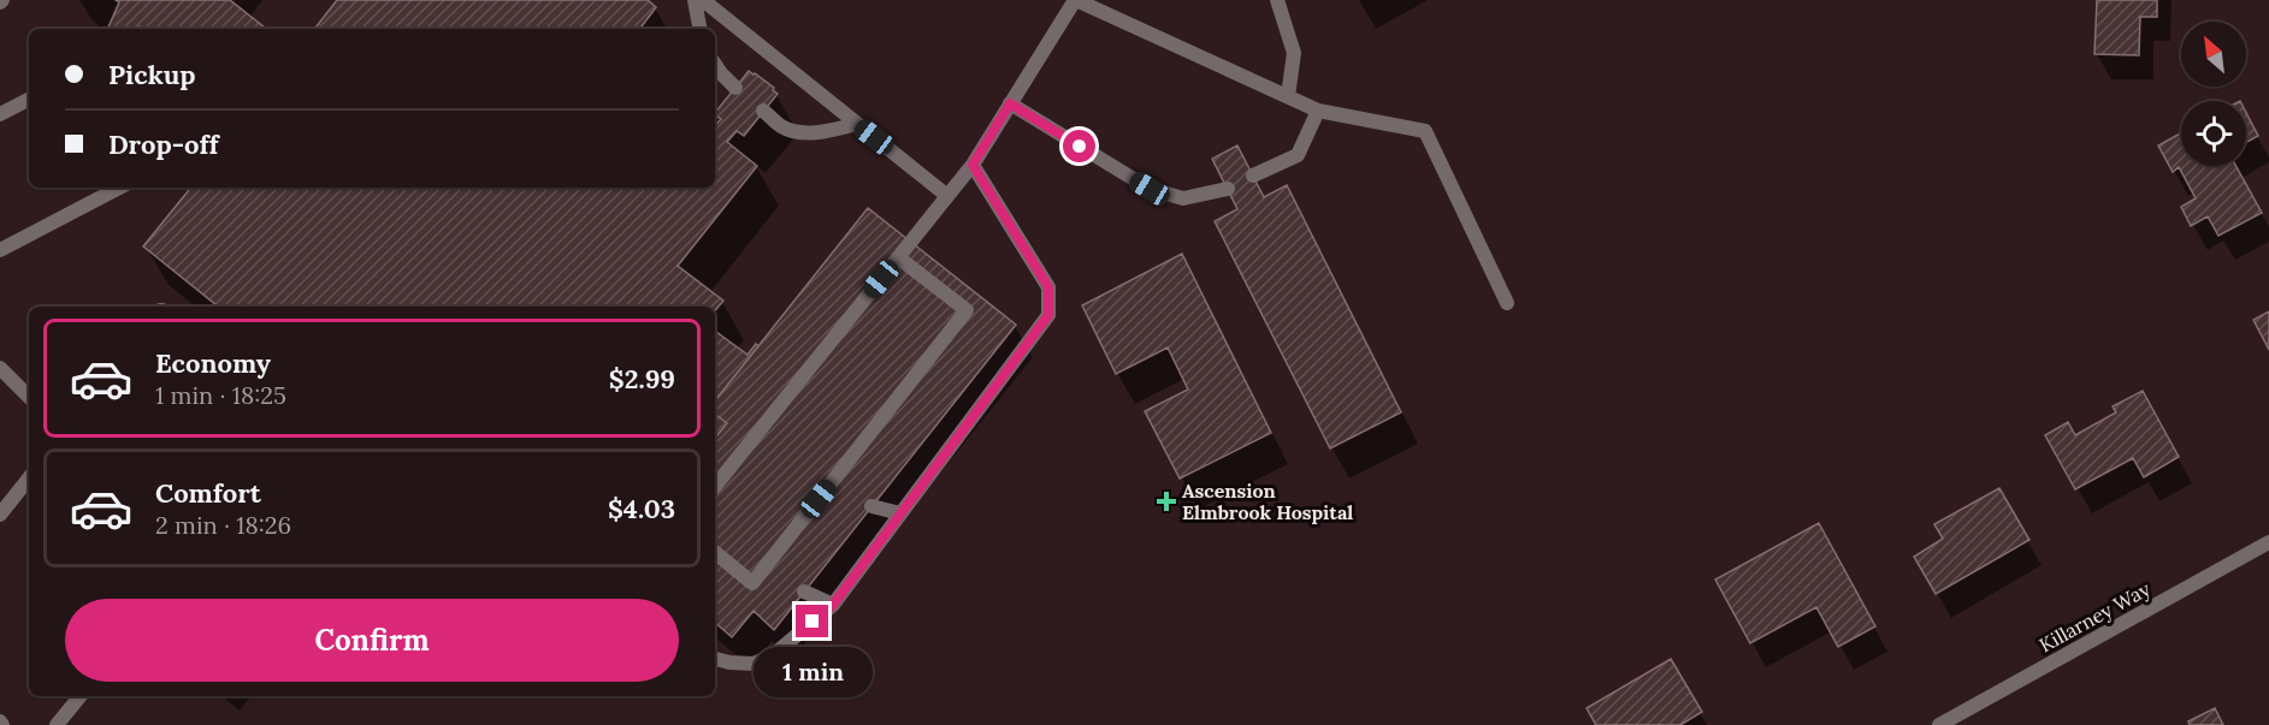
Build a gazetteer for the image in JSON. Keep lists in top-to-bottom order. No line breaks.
{"streets":{"street":["Killarney Way"]},"places":{"health":["Ascension Elmbrook Hospital"]},"north":"top left","page":{"banner":["Pickup","Drop-off"],"list":[{"name":"Economy","note":"1 min · 18:25","value":"$2.99"},{"name":"Comfort","note":"2 min · 18:26","value":"$4.03"}],"buttons":"Confirm","bubble":"1 min"}}
